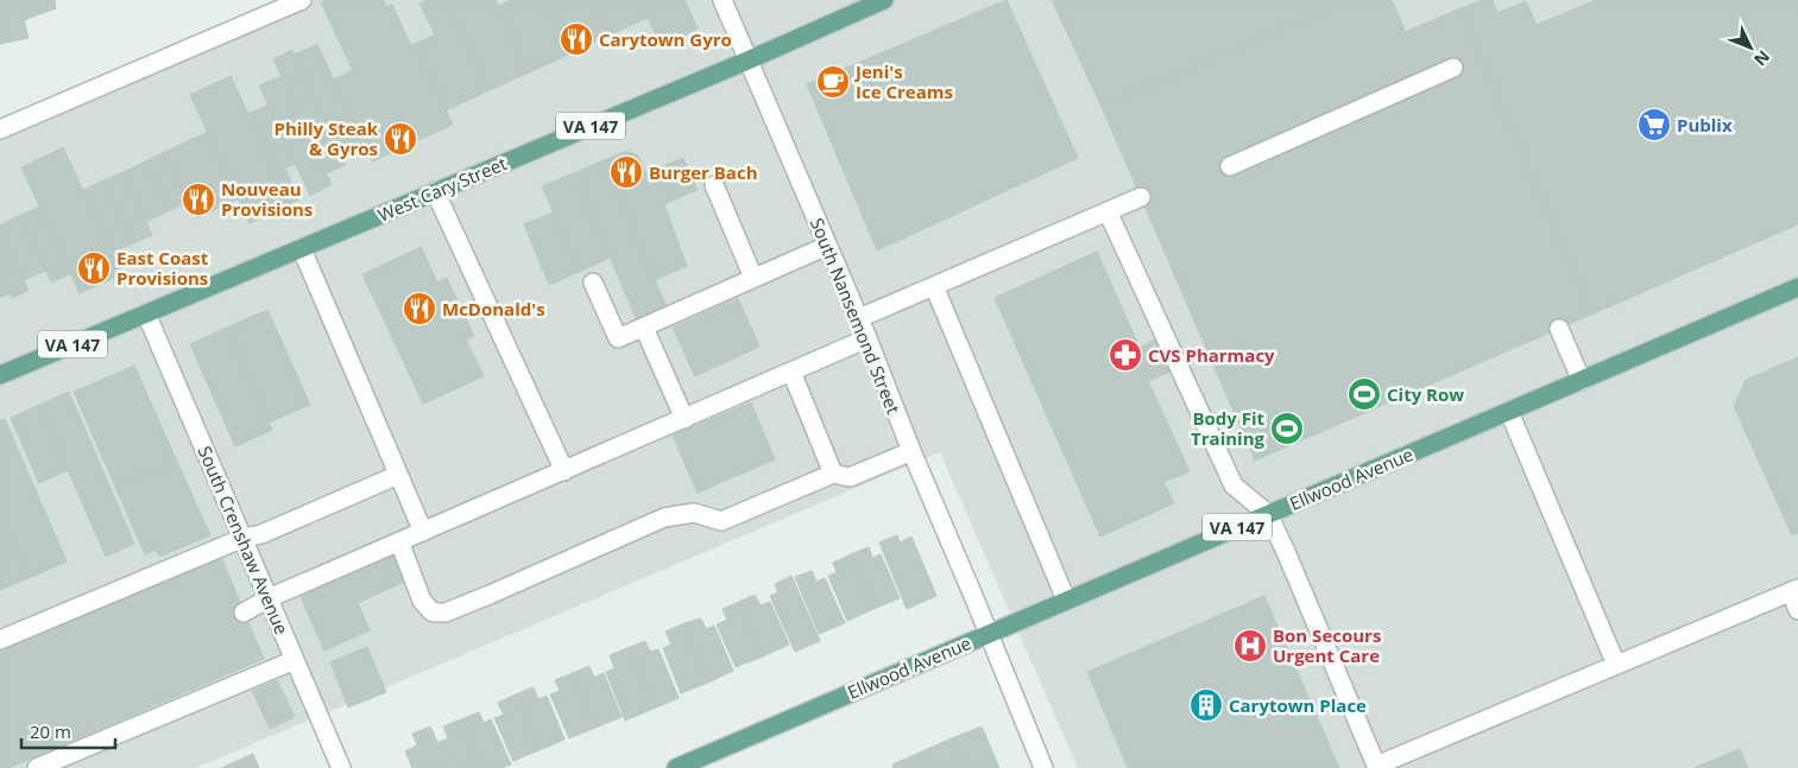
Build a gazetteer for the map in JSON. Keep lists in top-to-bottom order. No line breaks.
{"streets":{"main road":["VA 147","West Cary Street","Ellwood Avenue"],"street":["South Nansemond Street","South Crenshaw Avenue"]},"crossings":[["West Cary Street","South Nansemond Street"],["West Cary Street","South Crenshaw Avenue"],["South Nansemond Street","Ellwood Avenue"]],"places":{"restaurant":["Carytown Gyro","Philly Steak & Gyros","Burger Bach","Nouveau Provisions","East Coast Provisions","McDonald's"],"cafe":["Jeni's Ice Creams"],"supermarket":["Publix"],"pharmacy":["CVS Pharmacy"],"sports":["City Row","Body Fit Training"],"hospital":["Bon Secours Urgent Care"],"building":["Carytown Place"]},"scale_bar":"20 m","north":"bottom right"}
